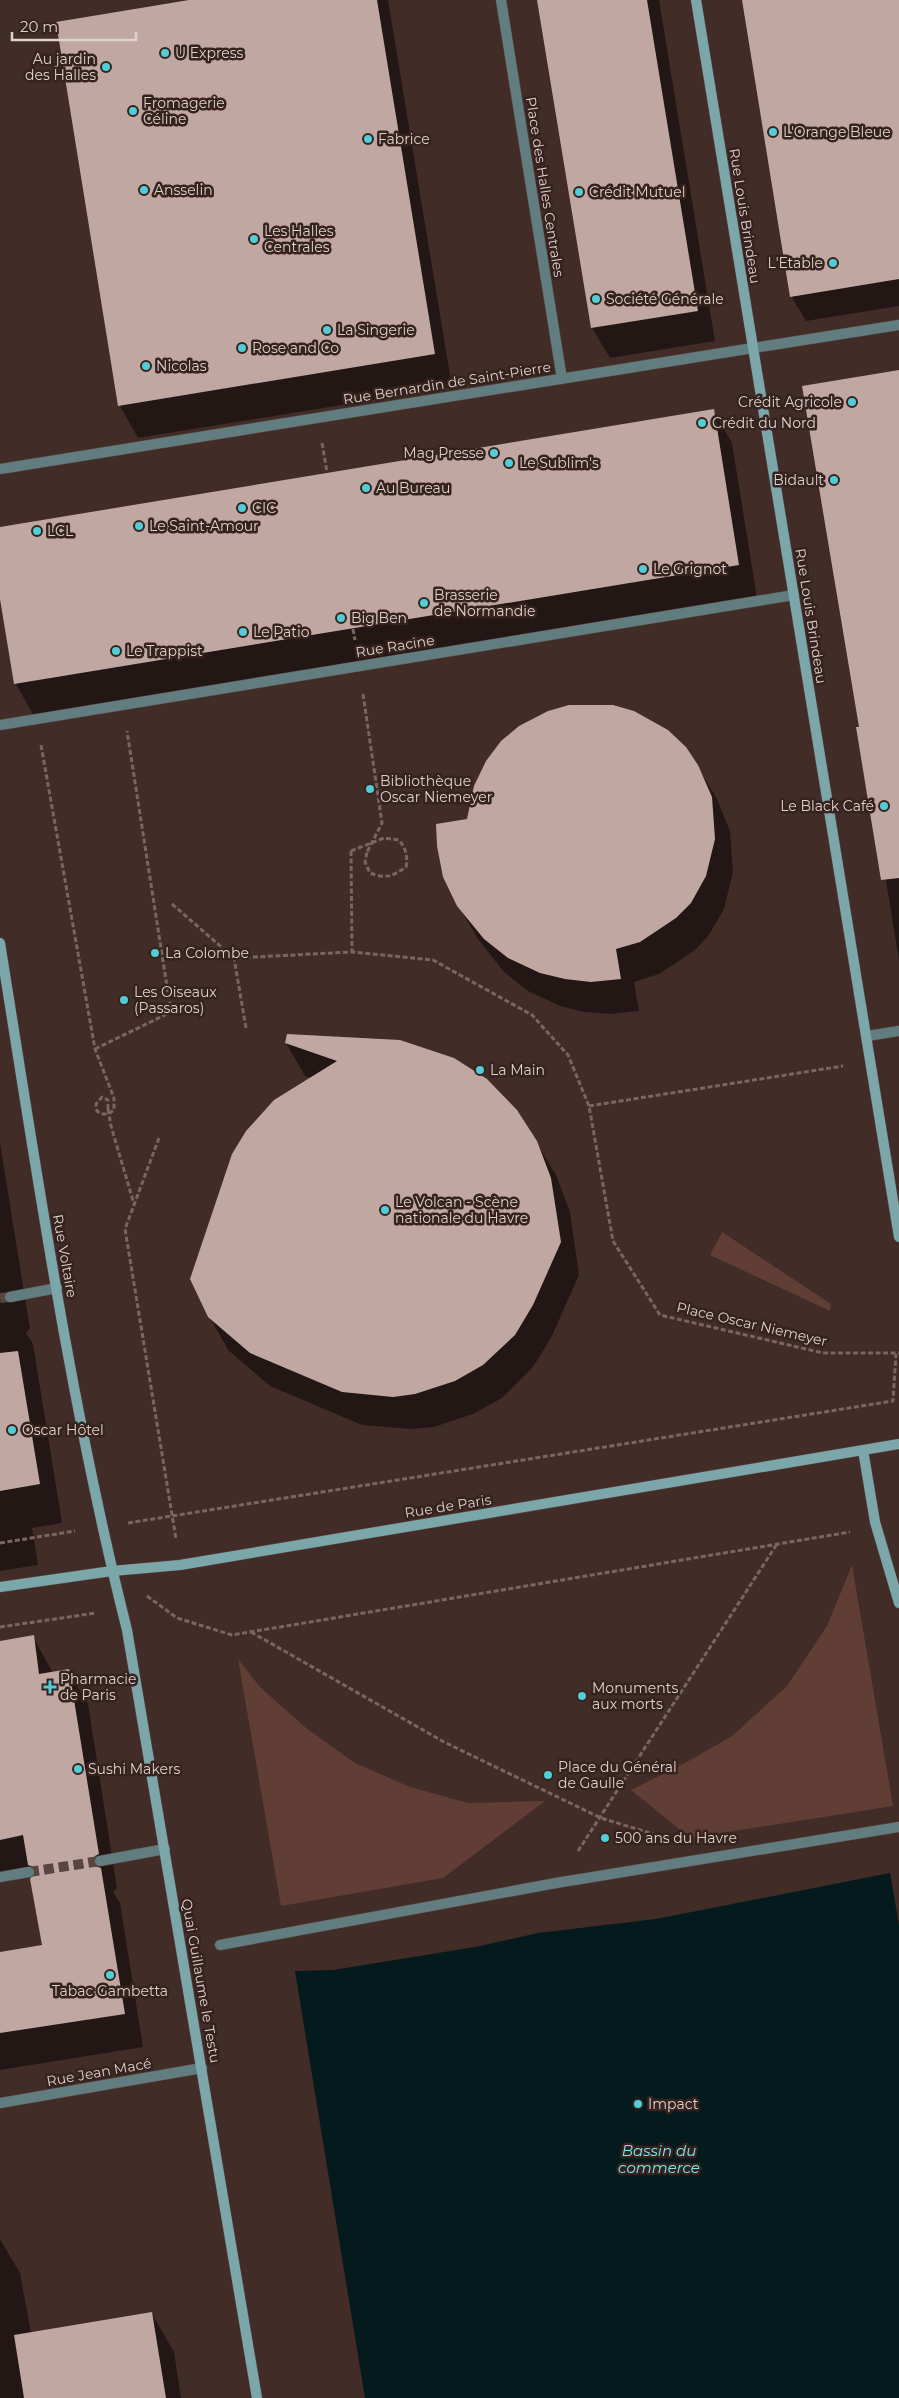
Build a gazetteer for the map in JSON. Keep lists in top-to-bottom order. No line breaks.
{"streets":{"main road":["Rue Louis Brindeau","Rue Voltaire","Rue de Paris","Quai Guillaume le Testu"],"street":["Place des Halles Centrales","Rue Bernardin de Saint-Pierre","Rue Racine","Rue Jean Macé"],"path":["Place Oscar Niemeyer"]},"crossings":[["Place des Halles Centrales","Rue Bernardin de Saint-Pierre"],["Rue Louis Brindeau","Rue Bernardin de Saint-Pierre"],["Rue Louis Brindeau","Rue Racine"],["Rue Voltaire","Rue de Paris"],["Rue Voltaire","Quai Guillaume le Testu"],["Rue de Paris","Quai Guillaume le Testu"],["Quai Guillaume le Testu","Rue Jean Macé"]],"water":["Bassin du commerce"],"places":{"other":["U Express","Au jardin des Halles","Fromagerie Céline","L'Orange Bleue","Fabrice","Ansselin","Crédit Mutuel","Les Halles Centrales","L'Etable","Société Générale","La Singerie","Rose and Co","Nicolas","Crédit Agricole","Crédit du Nord","Mag Presse","Le Sublim's","Bidault","Au Bureau","CIC","Le Saint-Amour","LCL","Le Grignot","Brasserie de Normandie","Big Ben","Le Patio","Le Trappist","Bibliothèque Oscar Niemeyer","Le Black Café","La Colombe","Les Oiseaux (Passaros)","La Main","Le Volcan - Scène nationale du Havre","Oscar Hôtel","Monuments aux morts","Sushi Makers","Place du Général de Gaulle","500 ans du Havre","Tabac Gambetta","Impact"],"health":["Pharmacie de Paris"]},"scale_bar":"20 m"}
